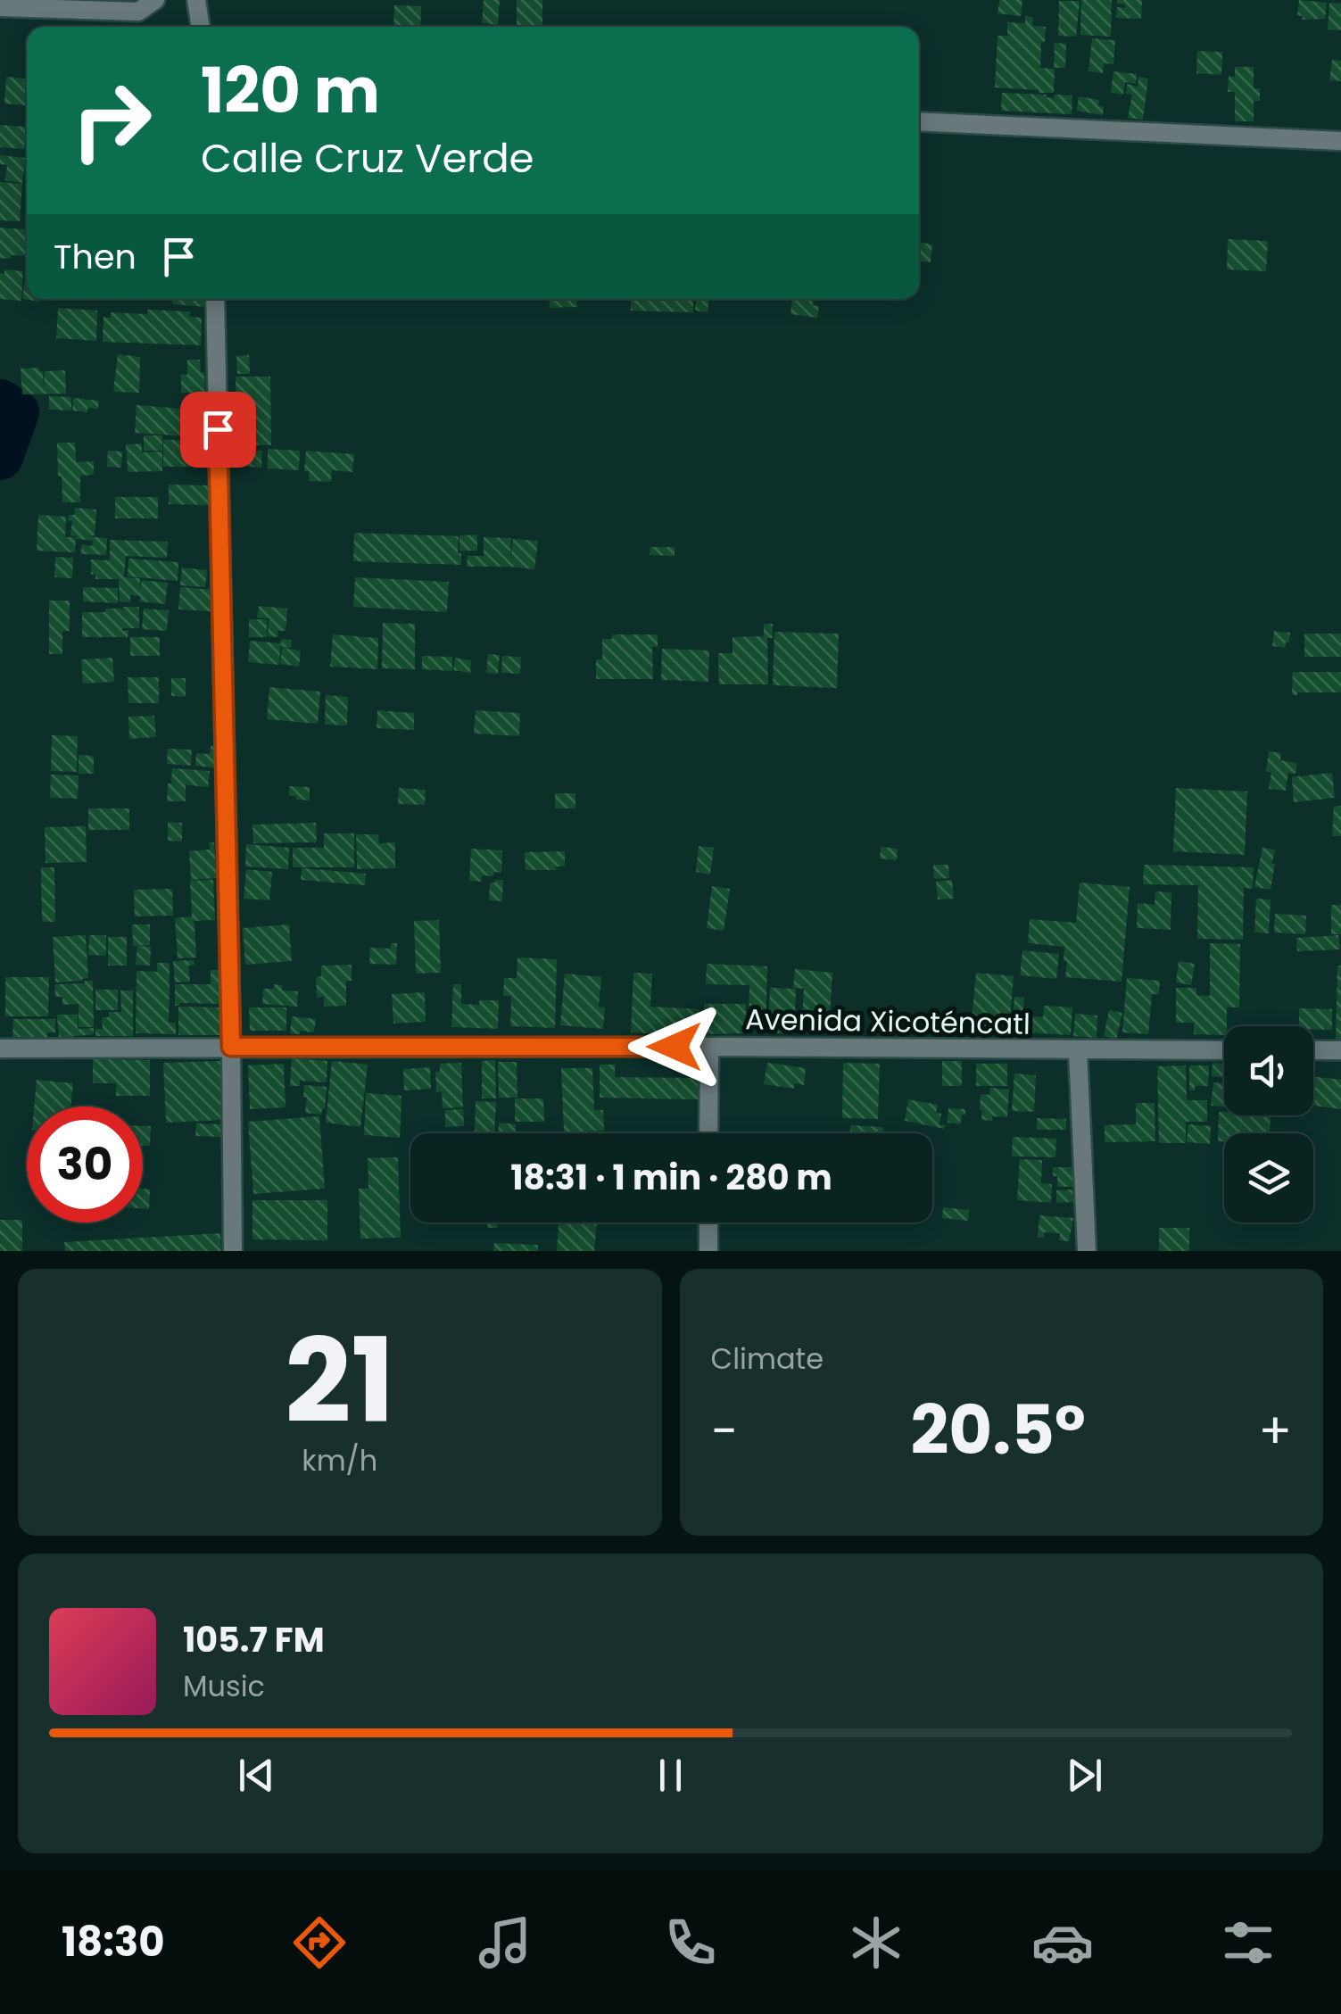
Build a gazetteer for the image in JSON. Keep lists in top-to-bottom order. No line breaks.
{"streets":{"street":["Avenida Xicoténcatl"]},"page":{"turn":["120 m","Calle Cruz Verde"],"then":"Then","limit":"30","trip":"18:31 · 1 min · 280 m","tile":[["21","km/h"],"Climate"],"heat":["−","20.5°","+"],"song":["105.7 FM","Music"],"tabs":"18:30"}}
